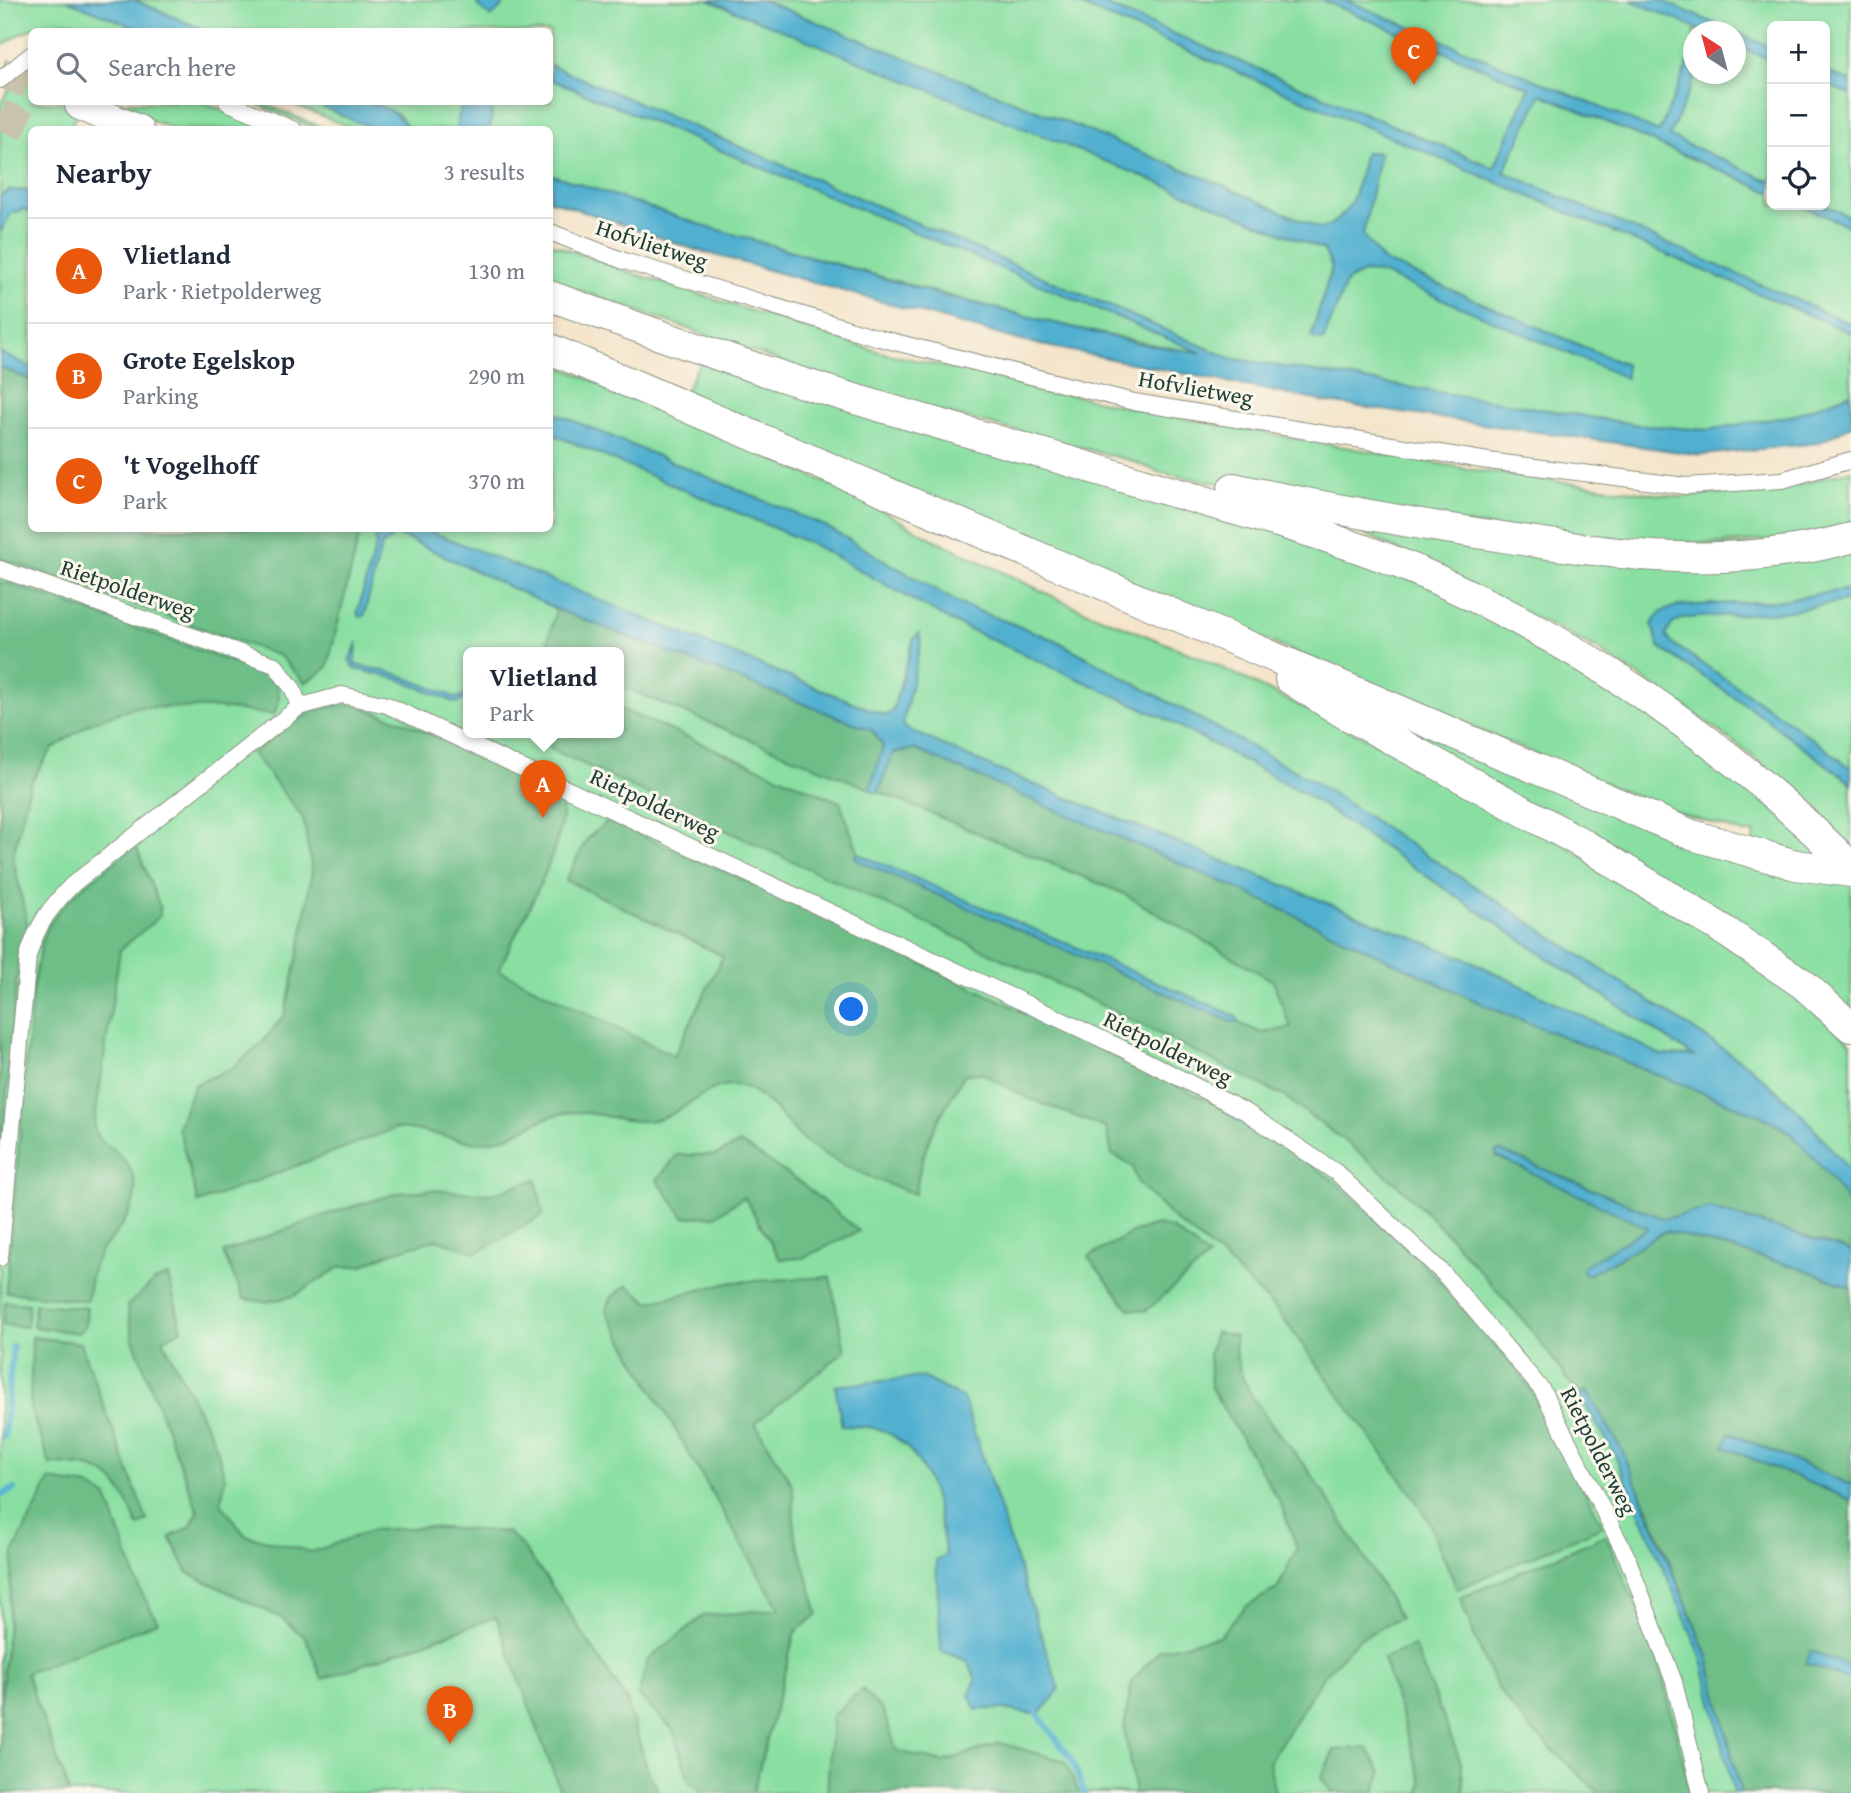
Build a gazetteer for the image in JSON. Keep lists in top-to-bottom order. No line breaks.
{"streets":{"street":["Hofvlietweg","Rietpolderweg"]},"north":"top left","page":{"map_buttons":["+","−"],"pins":["C","A","B"],"search":"Search here","heading":["Nearby","3 results"],"list":[{"mark":"A","name":"Vlietland","note":"Park · Rietpolderweg","value":"130 m"},{"mark":"B","name":"Grote Egelskop","note":"Parking","value":"290 m"},{"mark":"C","name":"'t Vogelhoff","note":"Park","value":"370 m"}],"popup":["Vlietland","Park"]}}
